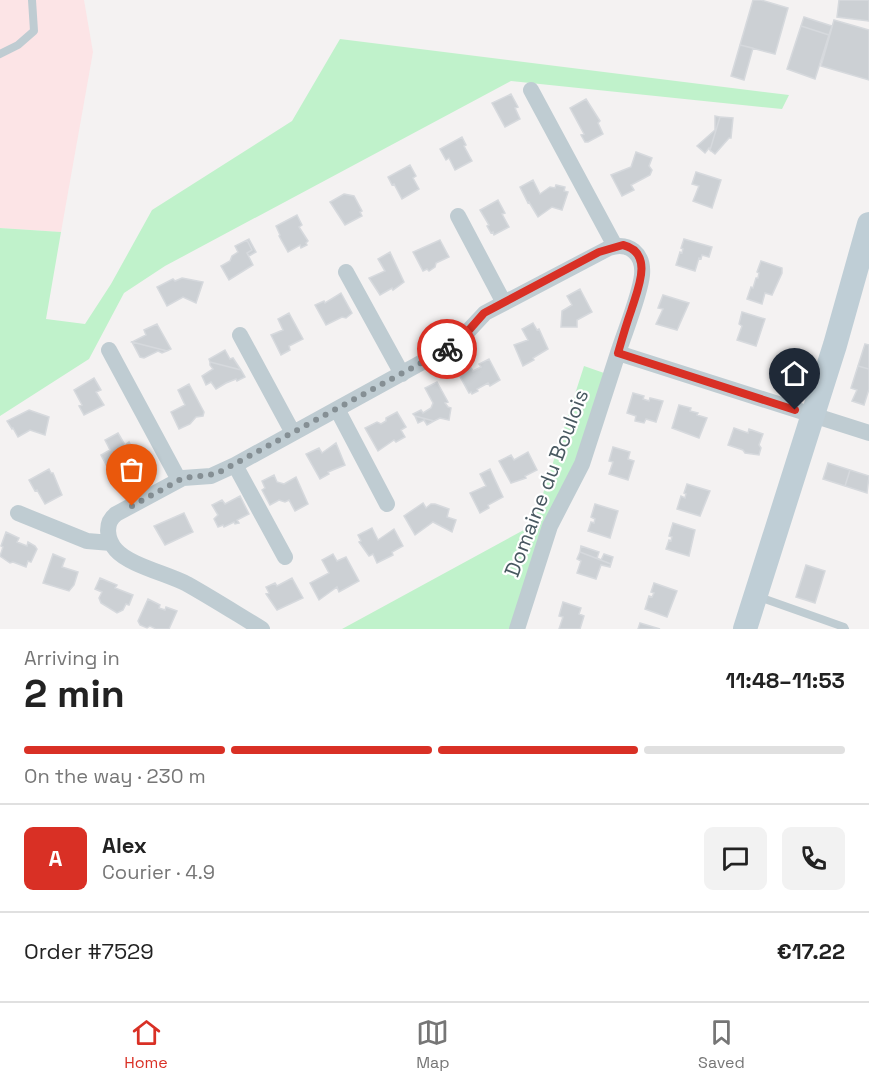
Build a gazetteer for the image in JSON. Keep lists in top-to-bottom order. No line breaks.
{"streets":{"street":["Domaine du Boulois"]},"page":{"heading":["2 min","Arriving in","11:48–11:53"],"panel":["Alex","Courier · 4.9","Order #7529","€17.22"],"bar":"On the way · 230 m","round":"A","tabs":["Home","Map","Saved"]}}
